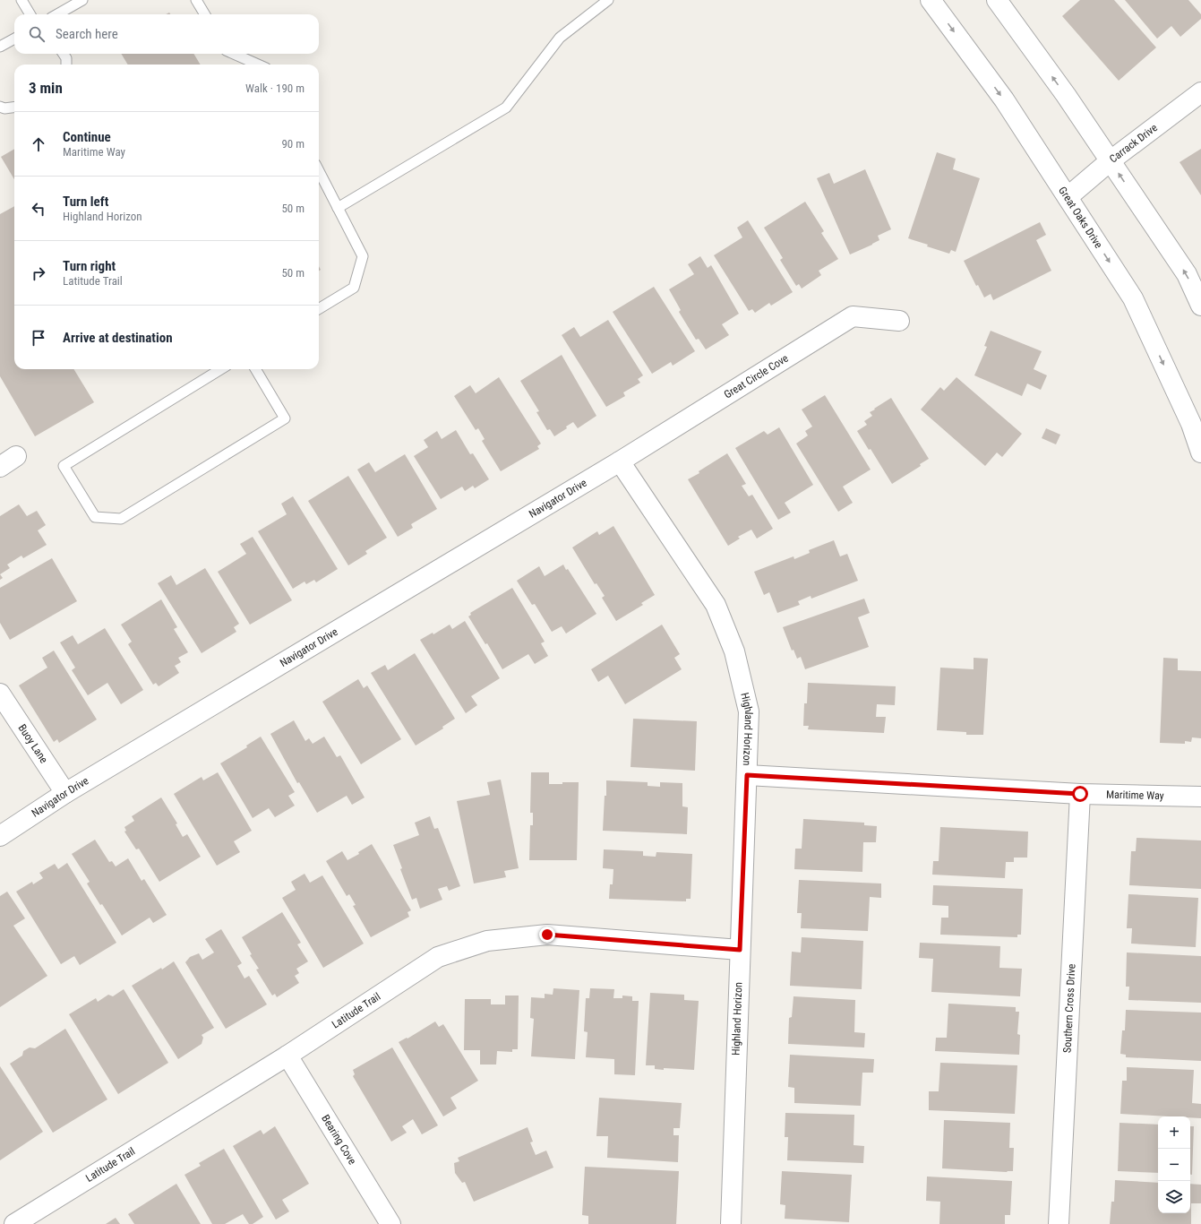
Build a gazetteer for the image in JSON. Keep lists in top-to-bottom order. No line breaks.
{"streets":{"street":["Carrack Drive","Great Oaks Drive","Great Circle Cove","Navigator Drive","Highland Horizon","Buoy Lane","Maritime Way","Southern Cross Drive","Latitude Trail","Bearing Cove"]},"crossings":[["Carrack Drive","Great Oaks Drive"],["Great Circle Cove","Navigator Drive"],["Great Circle Cove","Highland Horizon"],["Navigator Drive","Highland Horizon"],["Navigator Drive","Buoy Lane"],["Highland Horizon","Maritime Way"],["Highland Horizon","Latitude Trail"],["Maritime Way","Southern Cross Drive"],["Latitude Trail","Bearing Cove"]],"page":{"search":"Search here","heading":["3 min","Walk · 190 m"],"list":[["Continue","Maritime Way","90 m"],["Turn left","Highland Horizon","50 m"],["Turn right","Latitude Trail","50 m"],"Arrive at destination"],"map_buttons":["+","−"]}}
